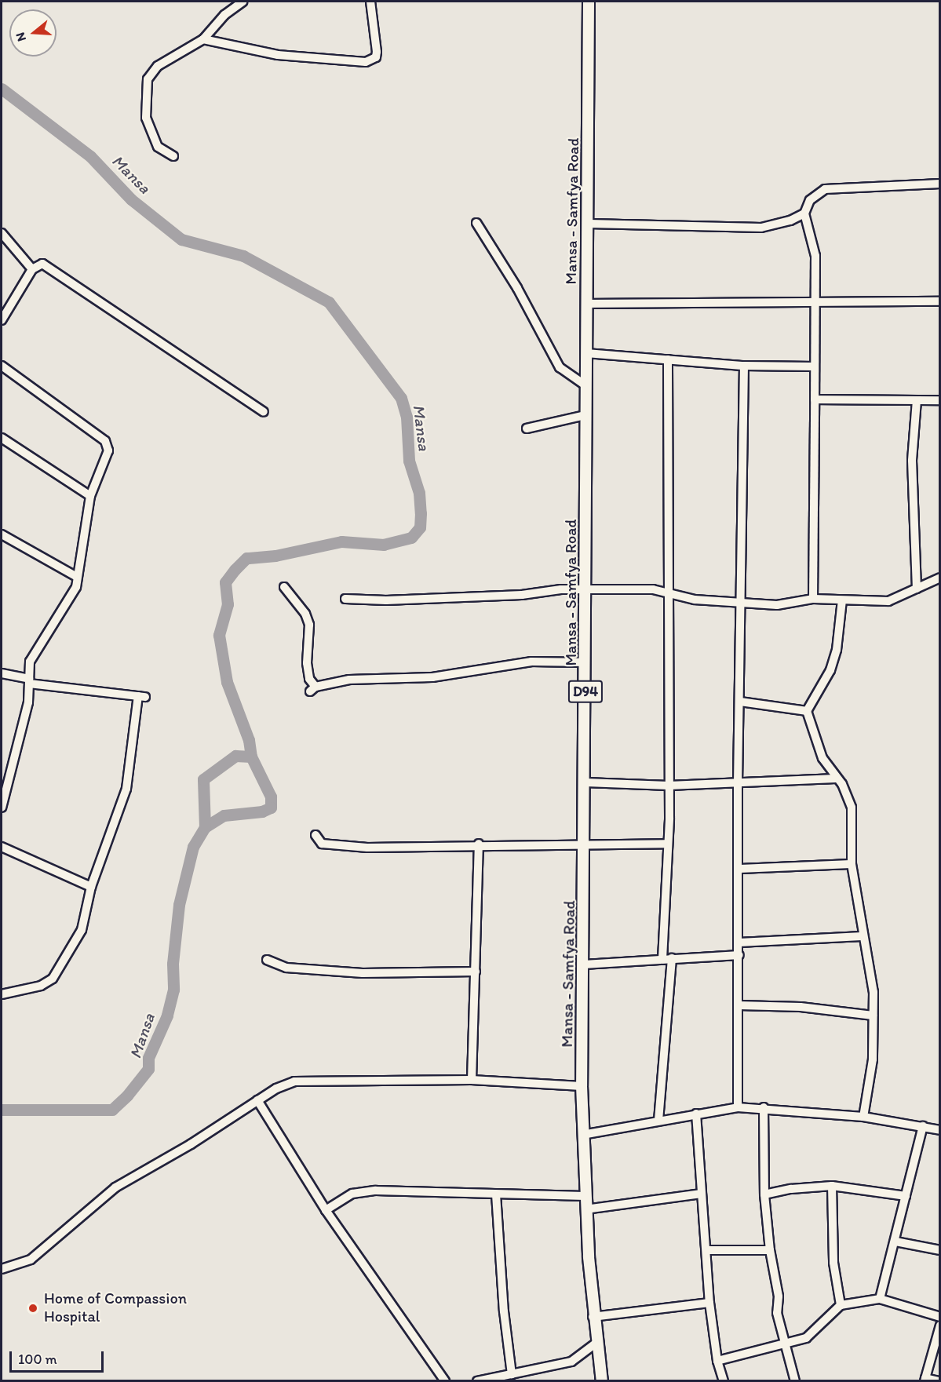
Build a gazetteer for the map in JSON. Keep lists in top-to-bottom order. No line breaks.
{"streets":{"main road":["Mansa - Samfya Road","D94"]},"water":["Mansa"],"places":["Home of Compassion Hospital"],"scale_bar":"100 m","north":"left"}
